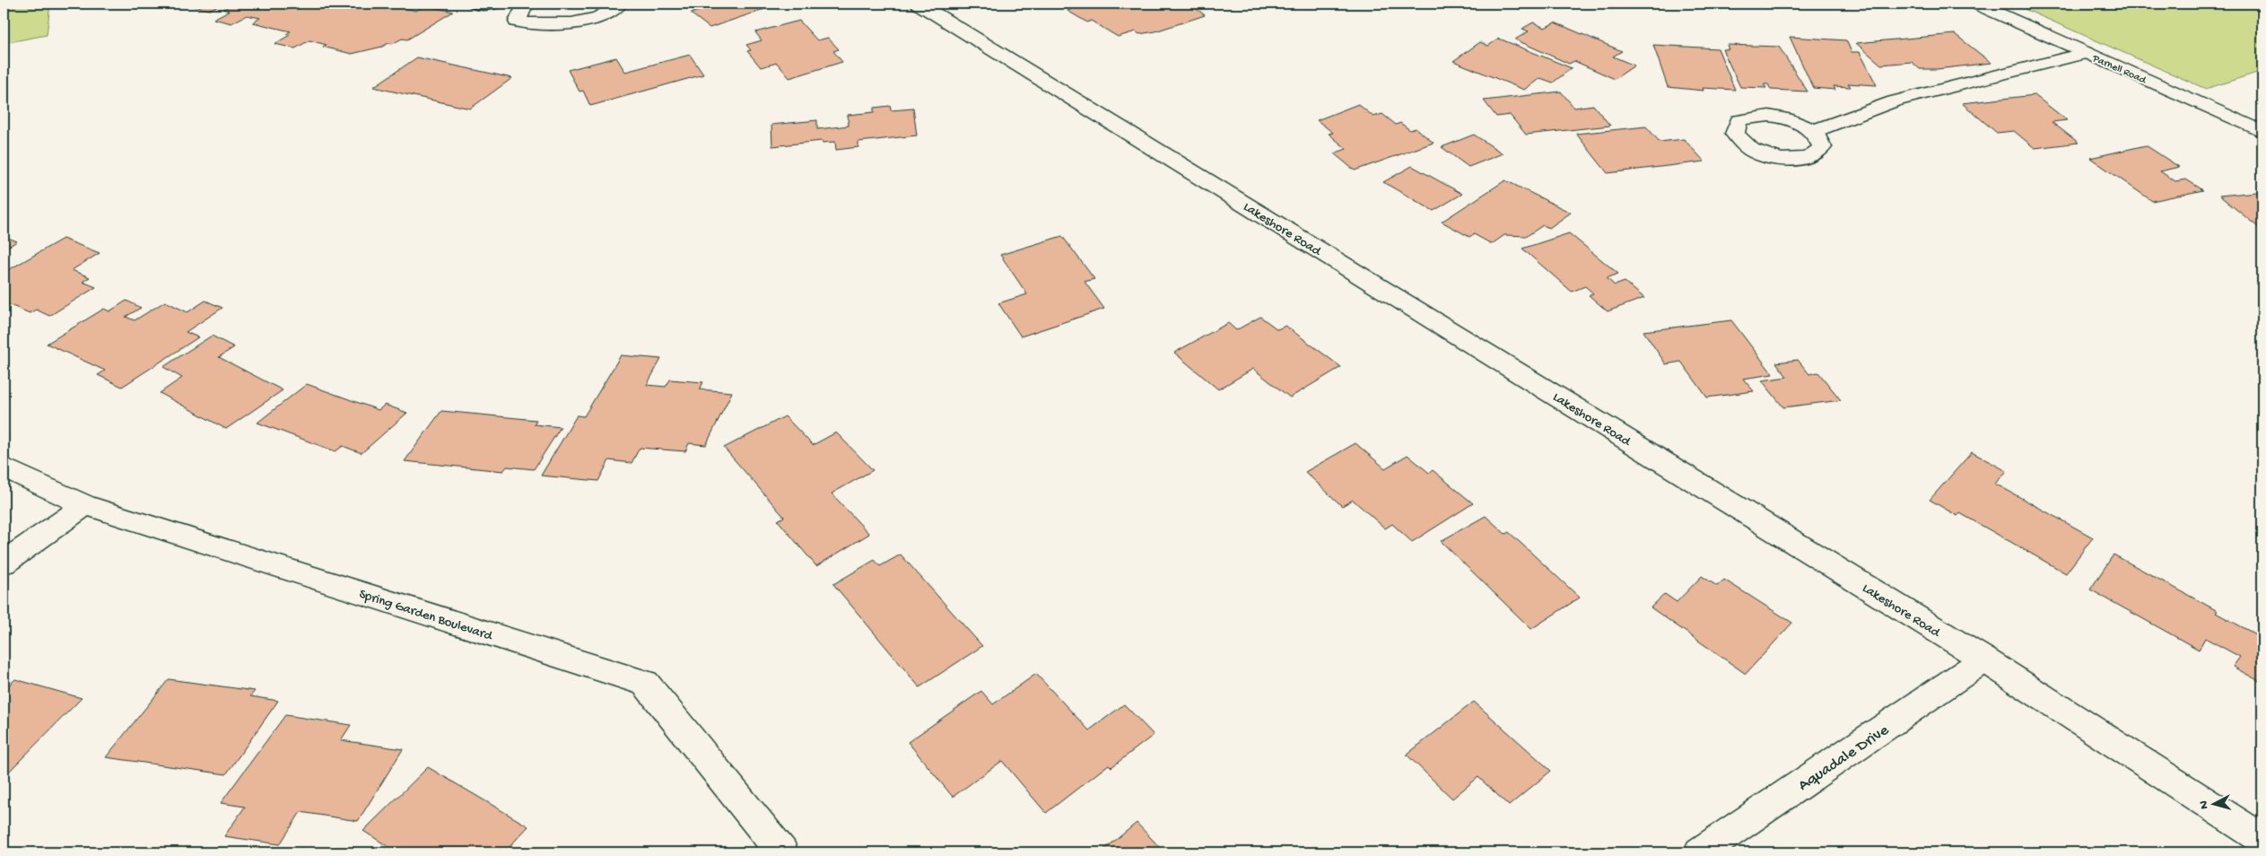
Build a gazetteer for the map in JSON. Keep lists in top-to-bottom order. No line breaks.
{"streets":{"street":["Parnell Road","Lakeshore Road","Spring Garden Boulevard","Aquadale Drive"]},"crossings":[["Lakeshore Road","Aquadale Drive"]],"north":"left"}
